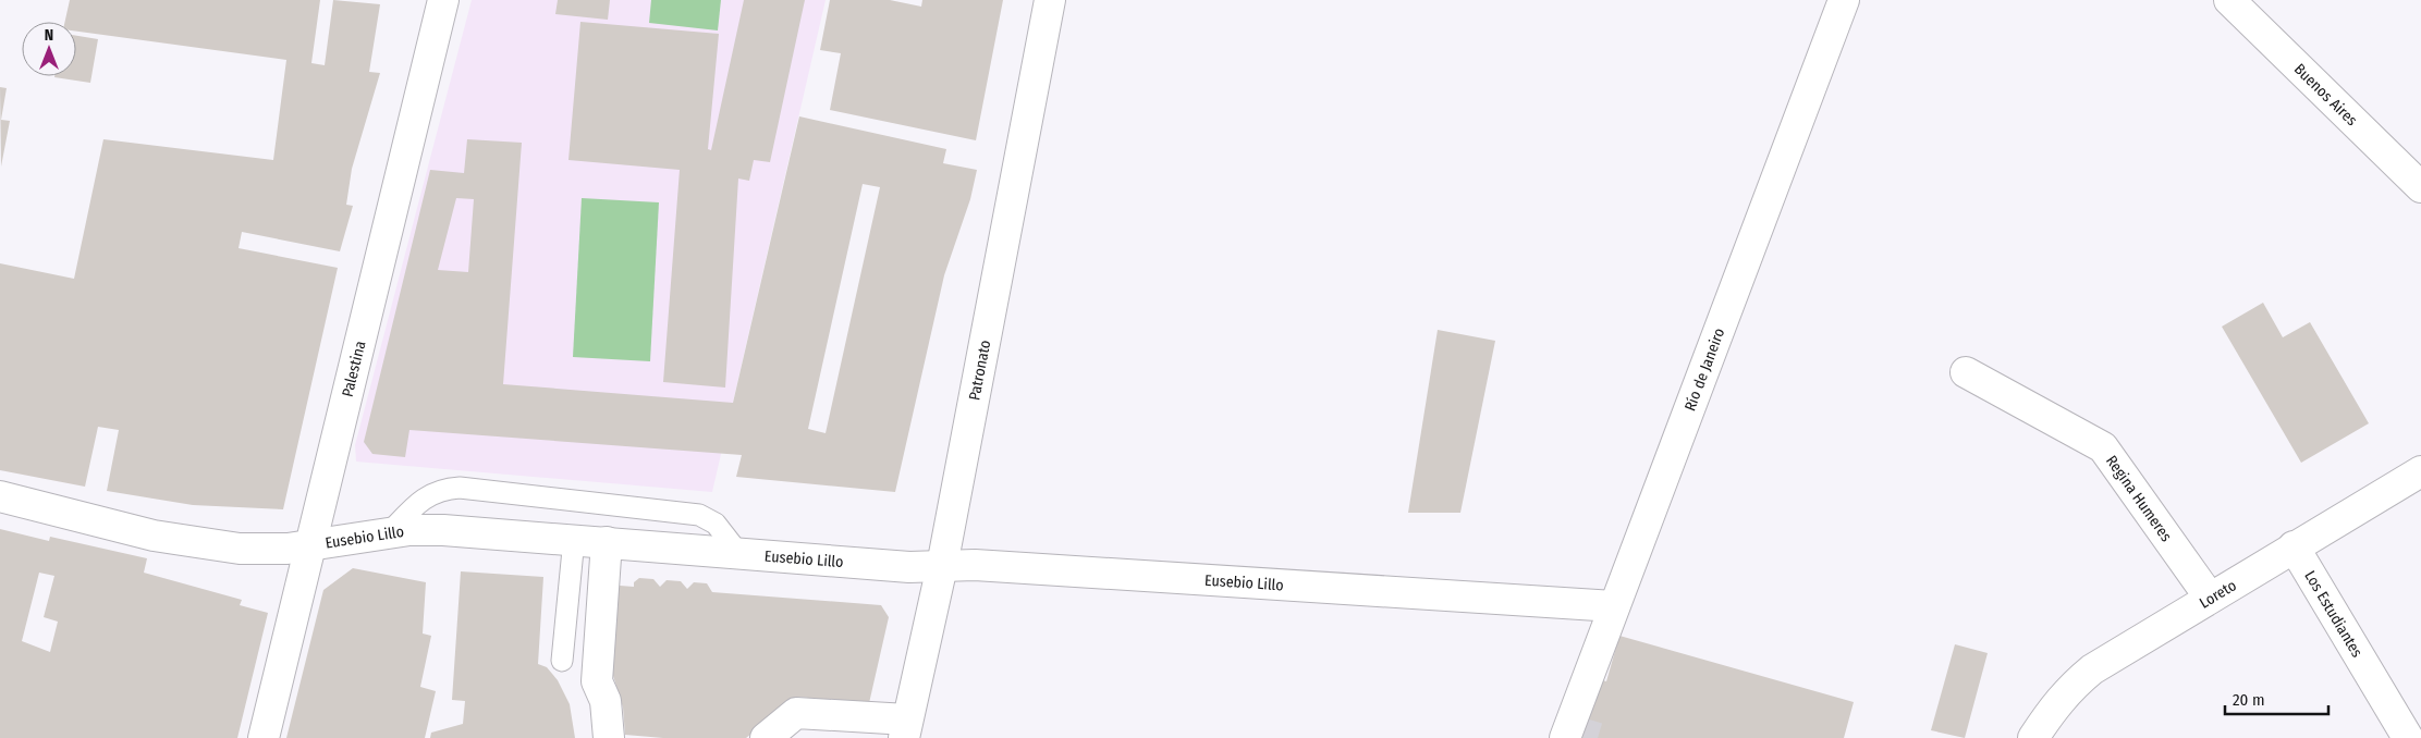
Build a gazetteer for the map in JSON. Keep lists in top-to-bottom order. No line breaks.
{"streets":{"street":["Buenos Aires","Palestina","Río de Janeiro","Patronato","Regina Humeres","Eusebio Lillo","Loreto","Los Estudiantes"]},"crossings":[["Palestina","Eusebio Lillo"],["Río de Janeiro","Eusebio Lillo"],["Patronato","Eusebio Lillo"],["Regina Humeres","Loreto"],["Loreto","Los Estudiantes"]],"scale_bar":"20 m","north":"top"}
